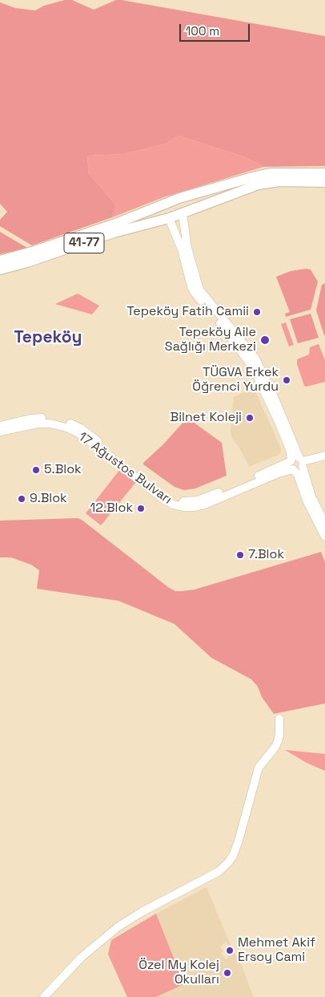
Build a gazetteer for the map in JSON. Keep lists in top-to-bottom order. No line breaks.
{"streets":{"highway":["41-77"],"main road":["17 Ağustos Bulvarı"]},"districts":["Tepeköy"],"places":["Tepeköy Fatih Camii","Tepeköy Aile Sağlığı Merkezi","TÜGVA Erkek Öğrenci Yurdu","Bilnet Koleji","5.Blok","9.Blok","12.Blok","7.Blok","Mehmet Akif Ersoy Cami","Özel My Kolej Okulları"],"scale_bar":"100 m"}
